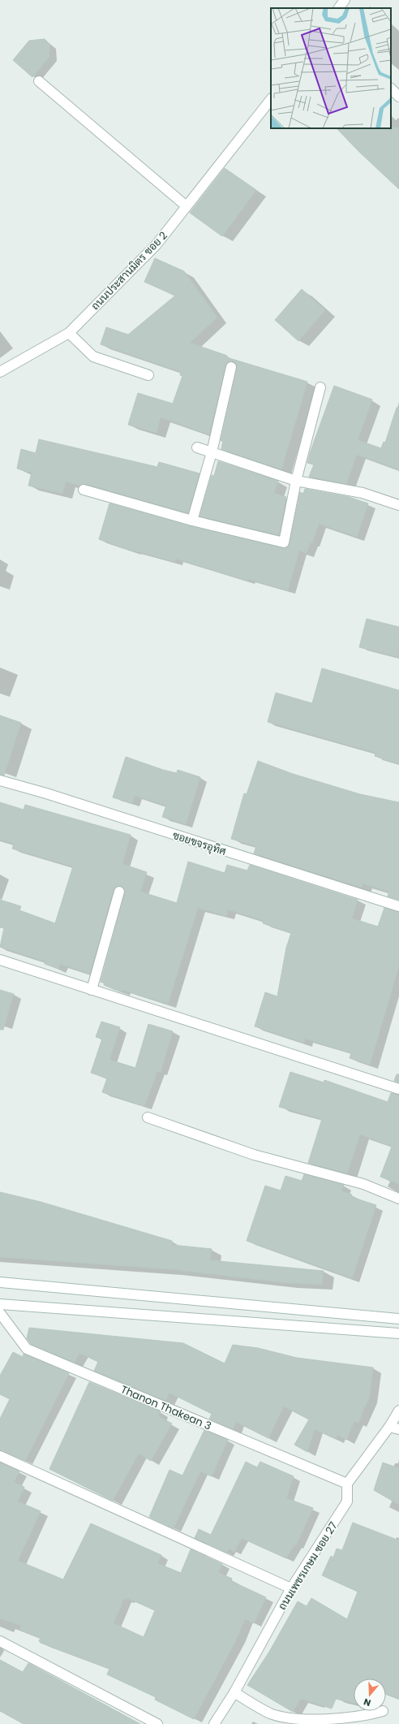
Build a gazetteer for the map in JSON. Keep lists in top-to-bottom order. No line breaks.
{"streets":{"street":["ถนนประสานมิตร ซอย 2","ซอยขจรอุทิศ","Thanon Thakean 3","ถนนเพชรเกษม ซอย 27"]},"crossings":[["Thanon Thakean 3","ถนนเพชรเกษม ซอย 27"]],"north":"bottom"}
